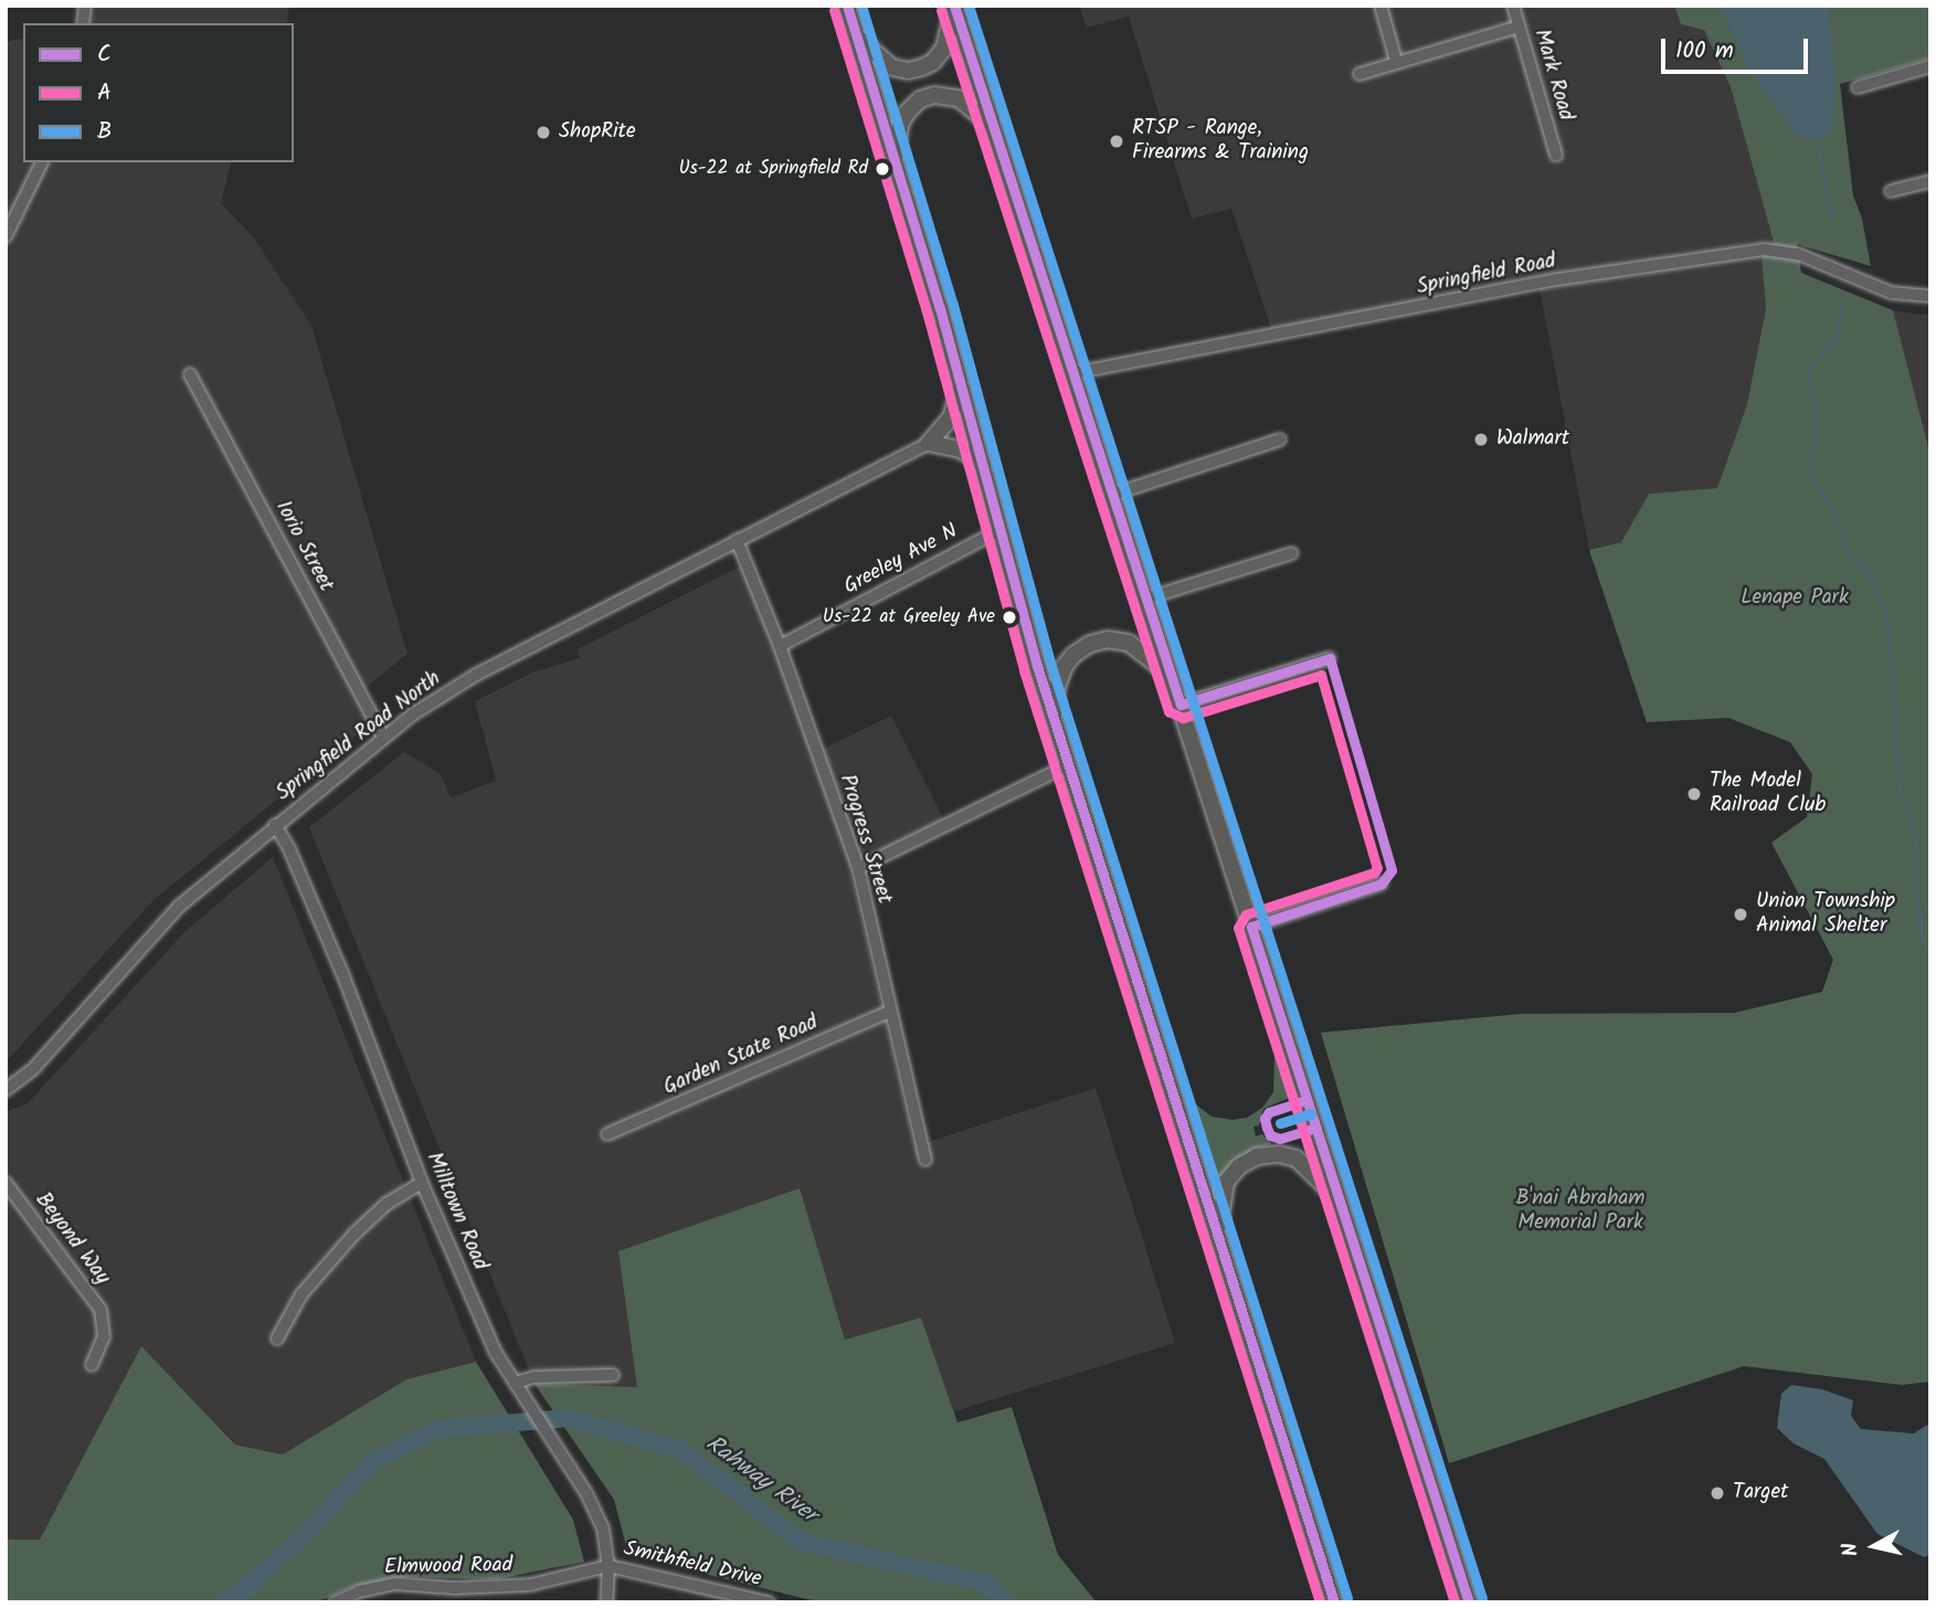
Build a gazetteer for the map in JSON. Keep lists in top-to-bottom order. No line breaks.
{"streets":{"street":["Mark Road","Springfield Road","Iorio Street","Greeley Ave N","Springfield Road North","Progress Street","Garden State Road","Milltown Road","Beyond Way","Smithfield Drive","Elmwood Road"]},"crossings":[["Iorio Street","Springfield Road North"],["Greeley Ave N","Progress Street"],["Springfield Road North","Progress Street"],["Springfield Road North","Milltown Road"],["Progress Street","Garden State Road"],["Milltown Road","Smithfield Drive"],["Milltown Road","Elmwood Road"],["Smithfield Drive","Elmwood Road"]],"water":["Rahway River"],"parks":["Lenape Park","B'nai Abraham Memorial Park"],"places":["ShopRite","RTSP - Range, Firearms & Training","Us-22 at Springfield Rd","Walmart","Us-22 at Greeley Ave","The Model Railroad Club","Union Township Animal Shelter","Target"],"lines":["transit line C","transit line B","transit line A"],"legend":["C","A","B"],"scale_bar":"100 m","north":"left"}
